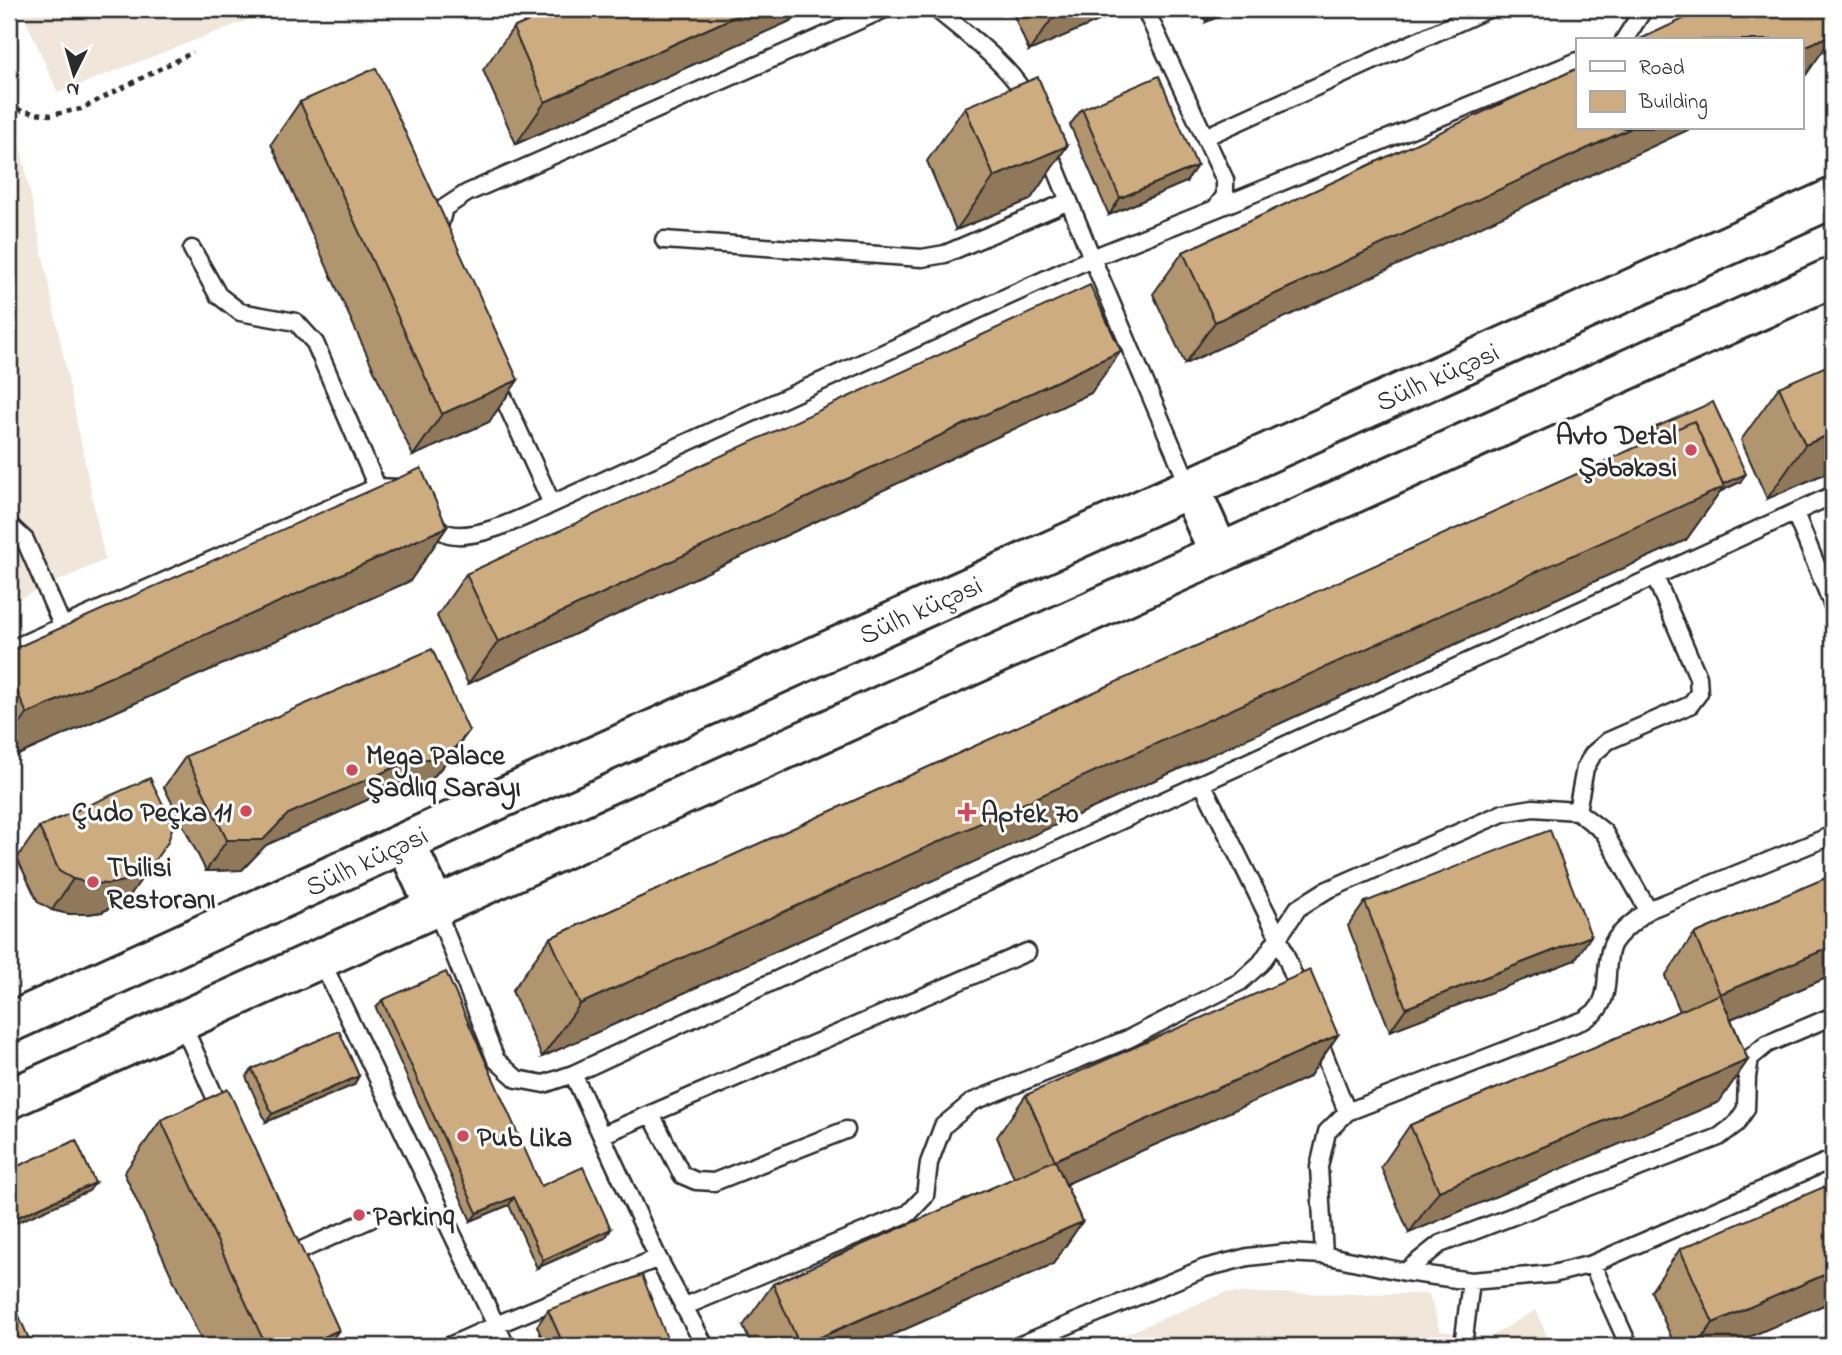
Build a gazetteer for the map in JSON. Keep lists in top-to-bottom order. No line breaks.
{"streets":{"main road":["Sülh küçəsi"]},"places":{"other":["Avto Detal Şəbəkəsi","Mega Palace Şadlıq Sarayı","Çudo Peçka 11","Tbilisi Restoranı","Pub Lika","Parkinq"],"health":["Aptek 70"]},"legend":["Road","Building"],"north":"bottom"}
